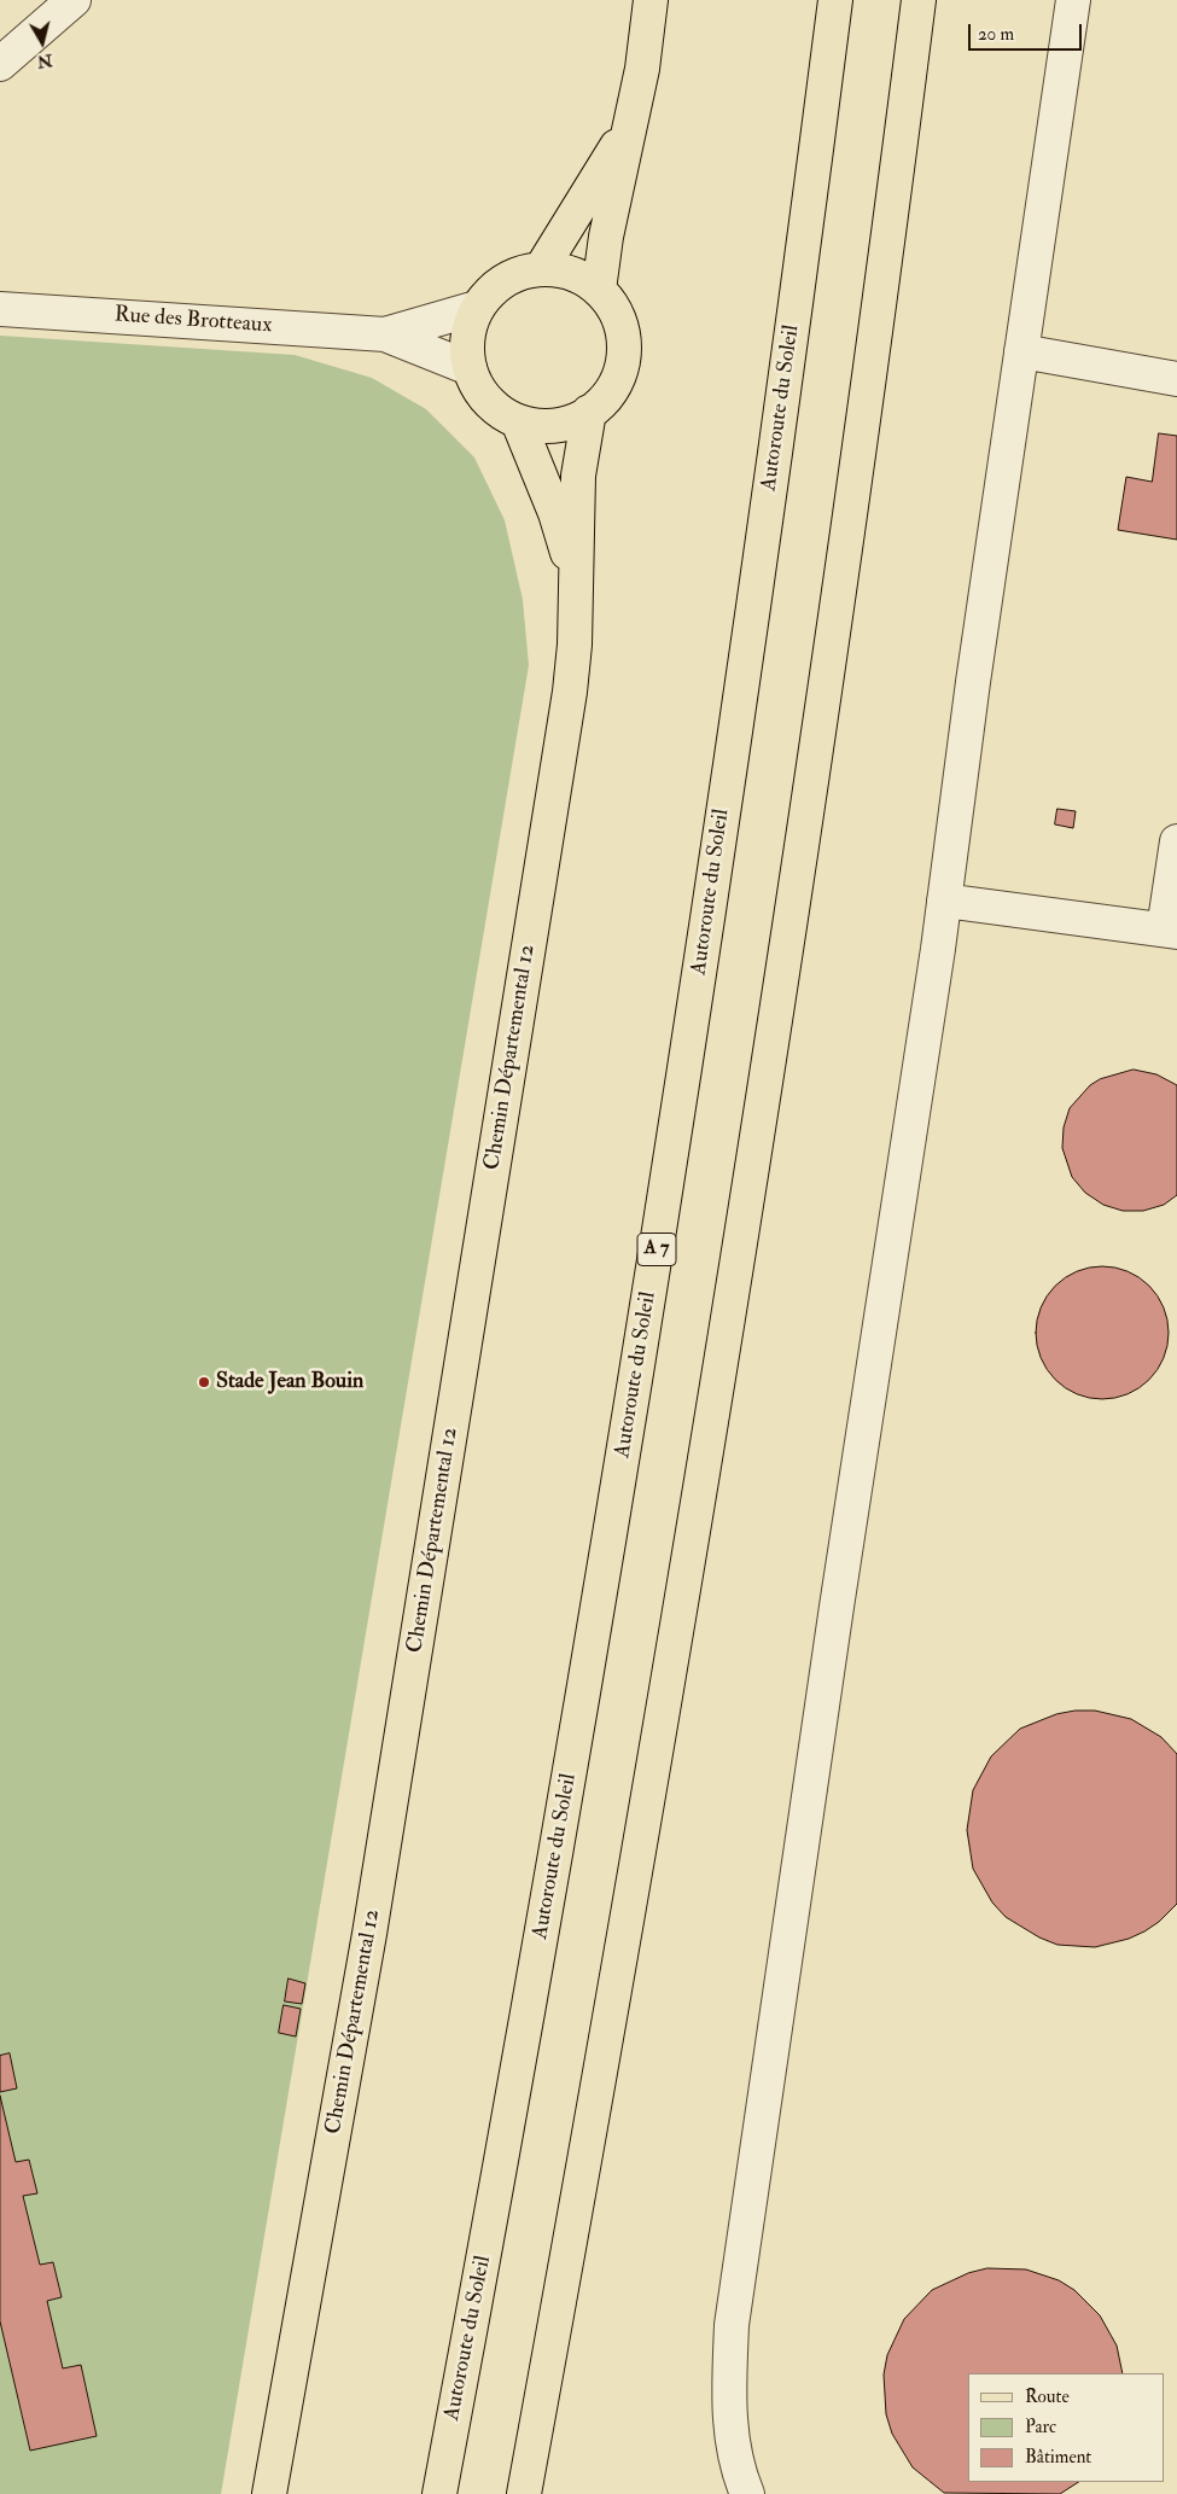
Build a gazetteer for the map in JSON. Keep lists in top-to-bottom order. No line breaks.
{"streets":{"main road":["Autoroute du Soleil","Chemin Départemental 12","A 7"],"street":["Rue des Brotteaux"]},"crossings":[["Rue des Brotteaux","Chemin Départemental 12"]],"places":["Stade Jean Bouin"],"legend":["Route","Parc","Bâtiment"],"scale_bar":"20 m","north":"bottom"}
